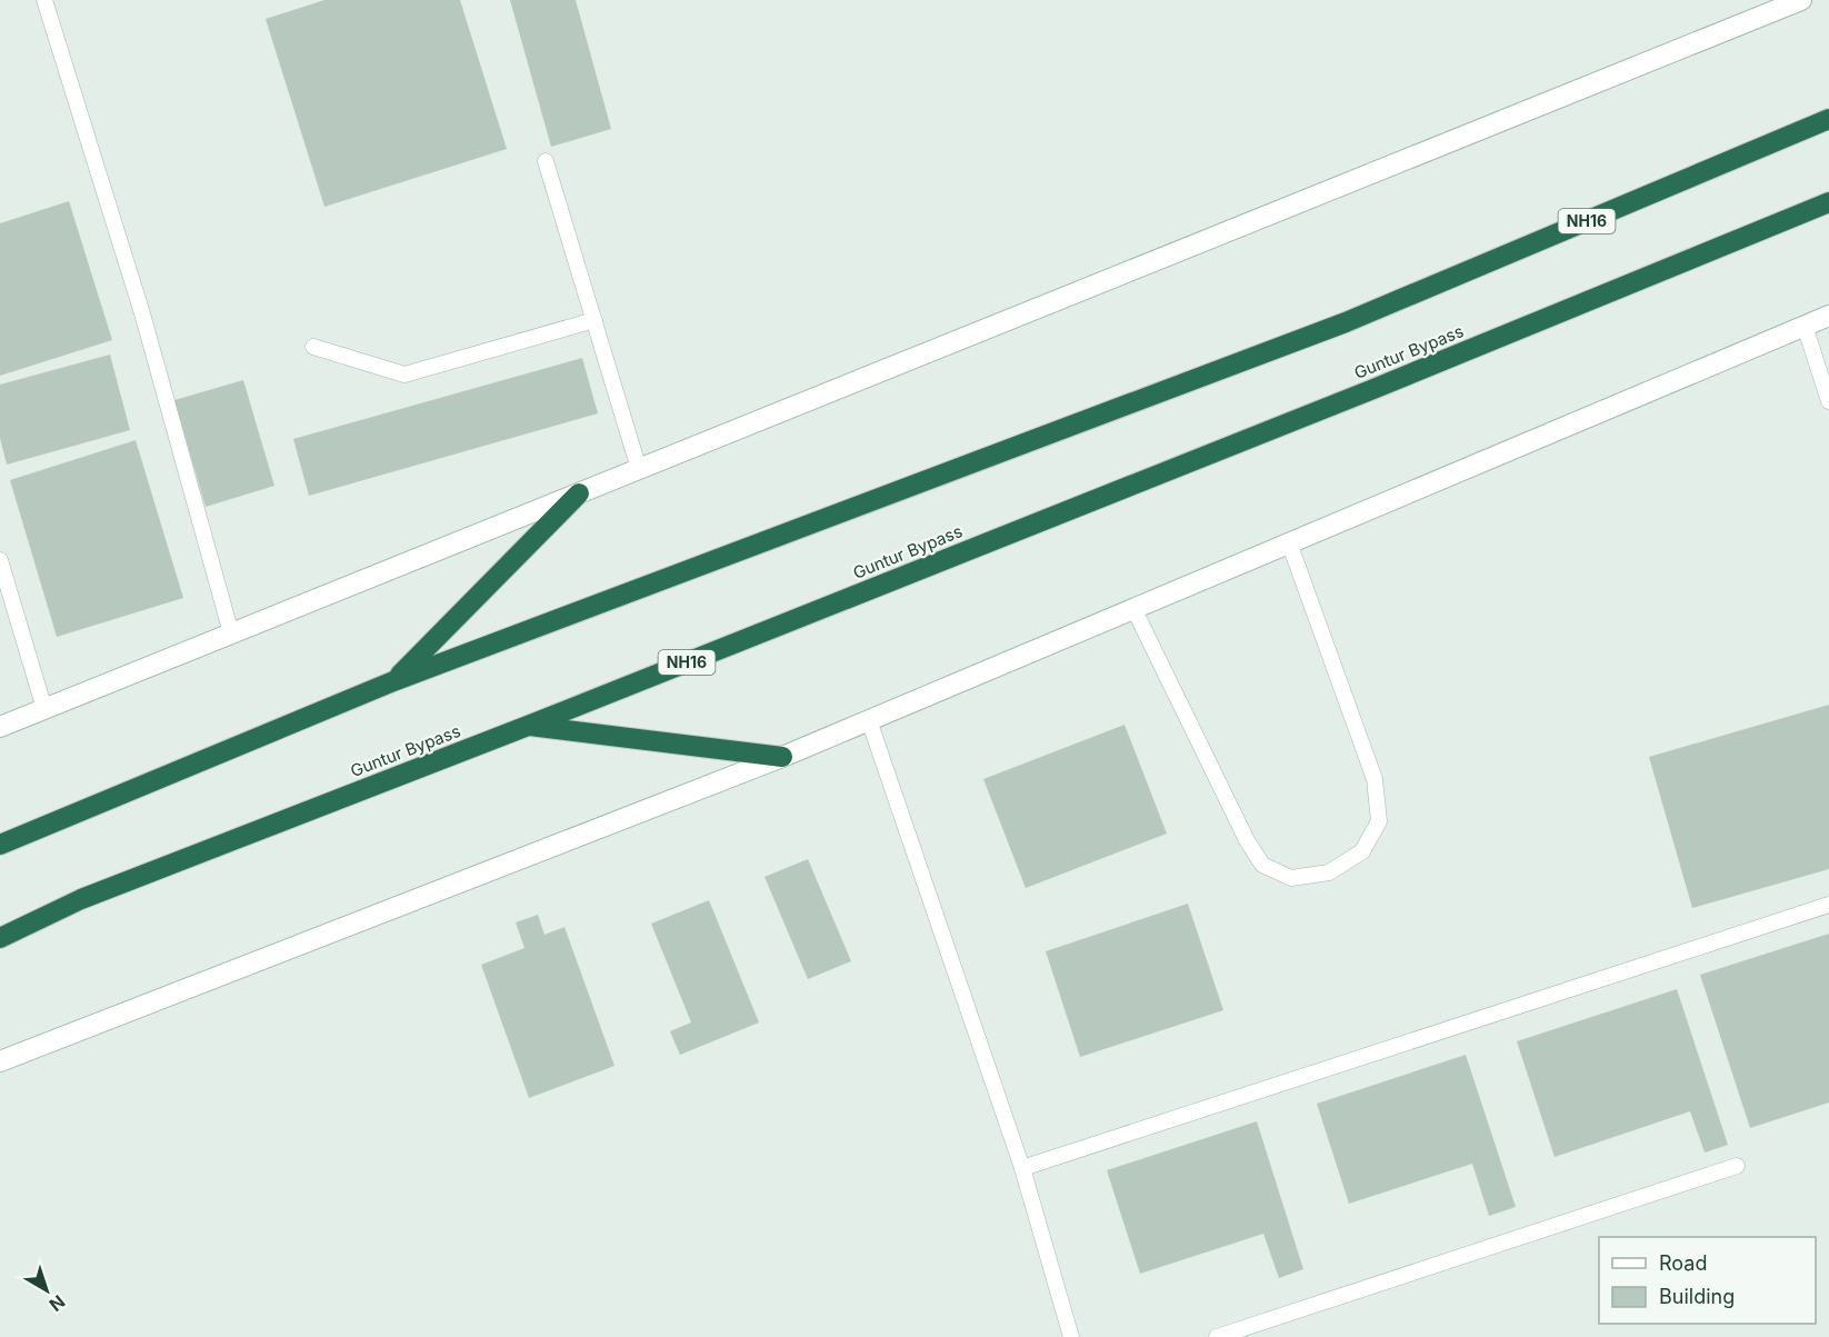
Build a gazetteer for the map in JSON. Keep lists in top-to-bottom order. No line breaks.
{"streets":{"highway":["NH16","Guntur Bypass"]},"legend":["Road","Building"],"north":"bottom right"}
